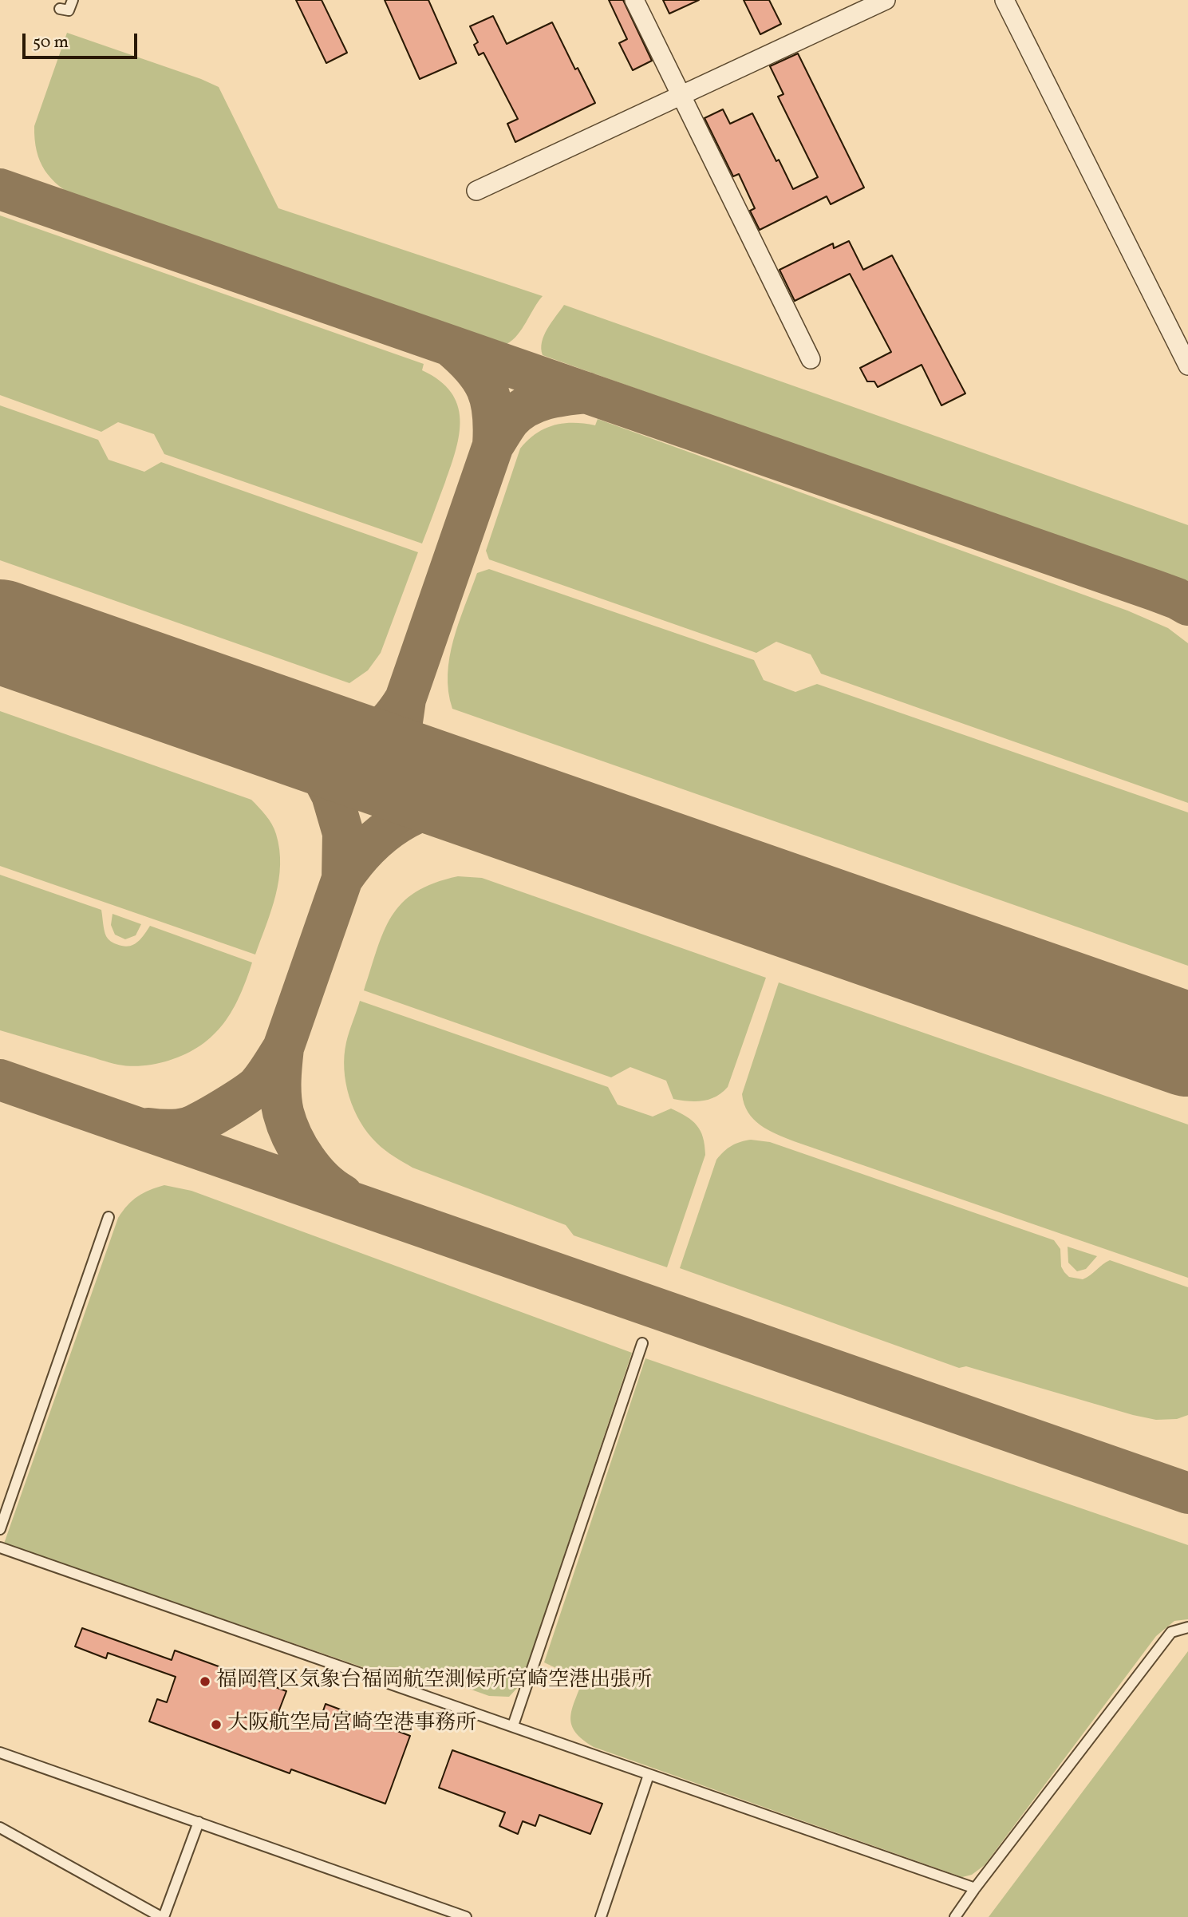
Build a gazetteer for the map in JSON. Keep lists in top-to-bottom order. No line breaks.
{"places":["福岡管区気象台福岡航空測候所宮崎空港出張所","大阪航空局宮崎空港事務所"],"scale_bar":"50 m"}
